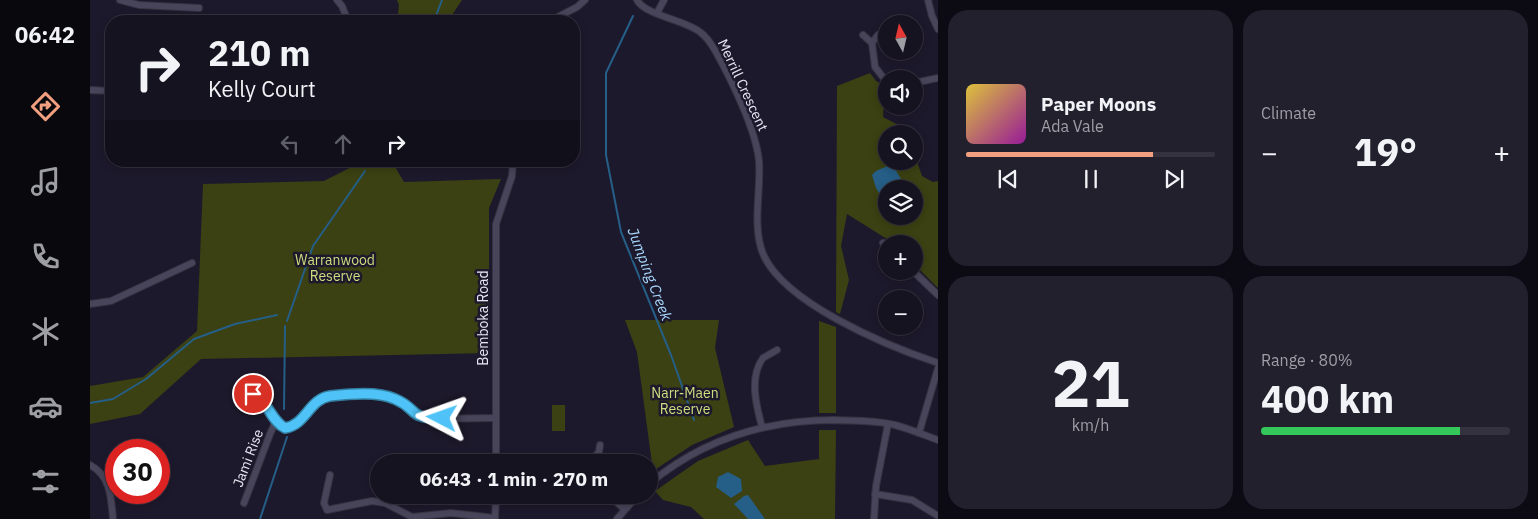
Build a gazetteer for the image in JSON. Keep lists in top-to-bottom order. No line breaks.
{"streets":{"street":["Merrill Crescent","Bemboka Road","Jami Rise"]},"water":["Jumping Creek"],"parks":["Warranwood Reserve","Narr-Maen Reserve"],"north":"top","page":{"tabs":"06:42","tile":["Climate",["21","km/h"],["Range · 80%","400 km"]],"map_buttons":["+","−"],"turn":["210 m","Kelly Court"],"song":["Paper Moons","Ada Vale"],"heat":["−","19°","+"],"limit":"30","trip":"06:43 · 1 min · 270 m"}}
